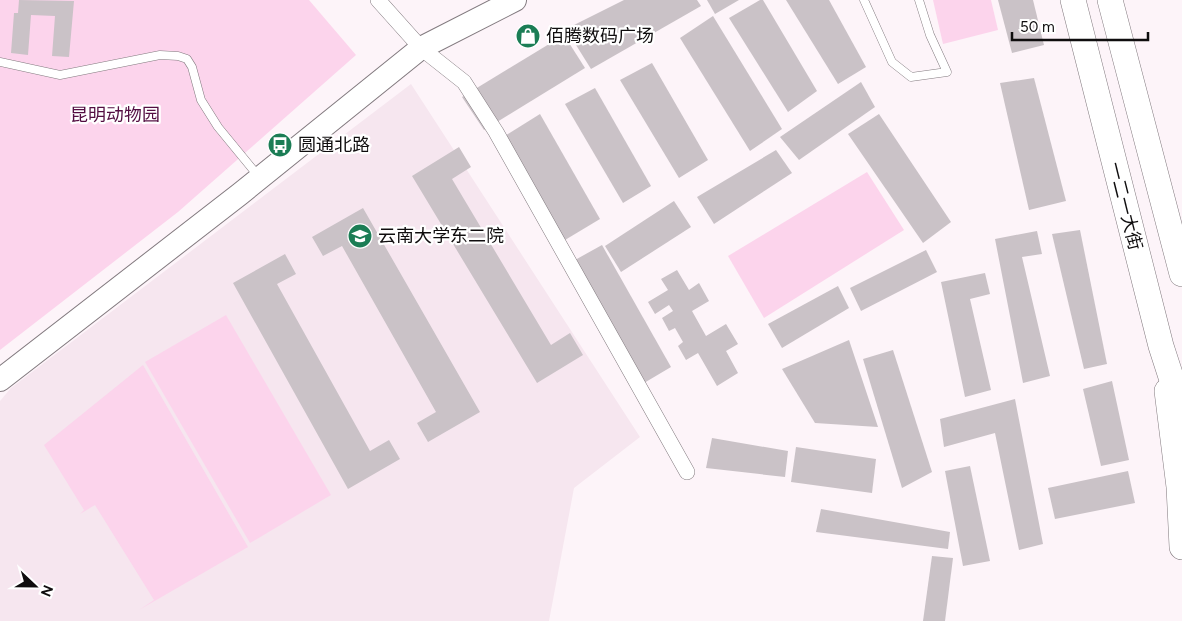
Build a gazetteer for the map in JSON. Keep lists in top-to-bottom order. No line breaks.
{"streets":{"main road":["一二一大街"]},"parks":["昆明动物园"],"places":{"shop":["佰腾数码广场"],"bus stop":["圆通北路"],"school or university":["云南大学东二院"]},"scale_bar":"50 m","north":"right"}
